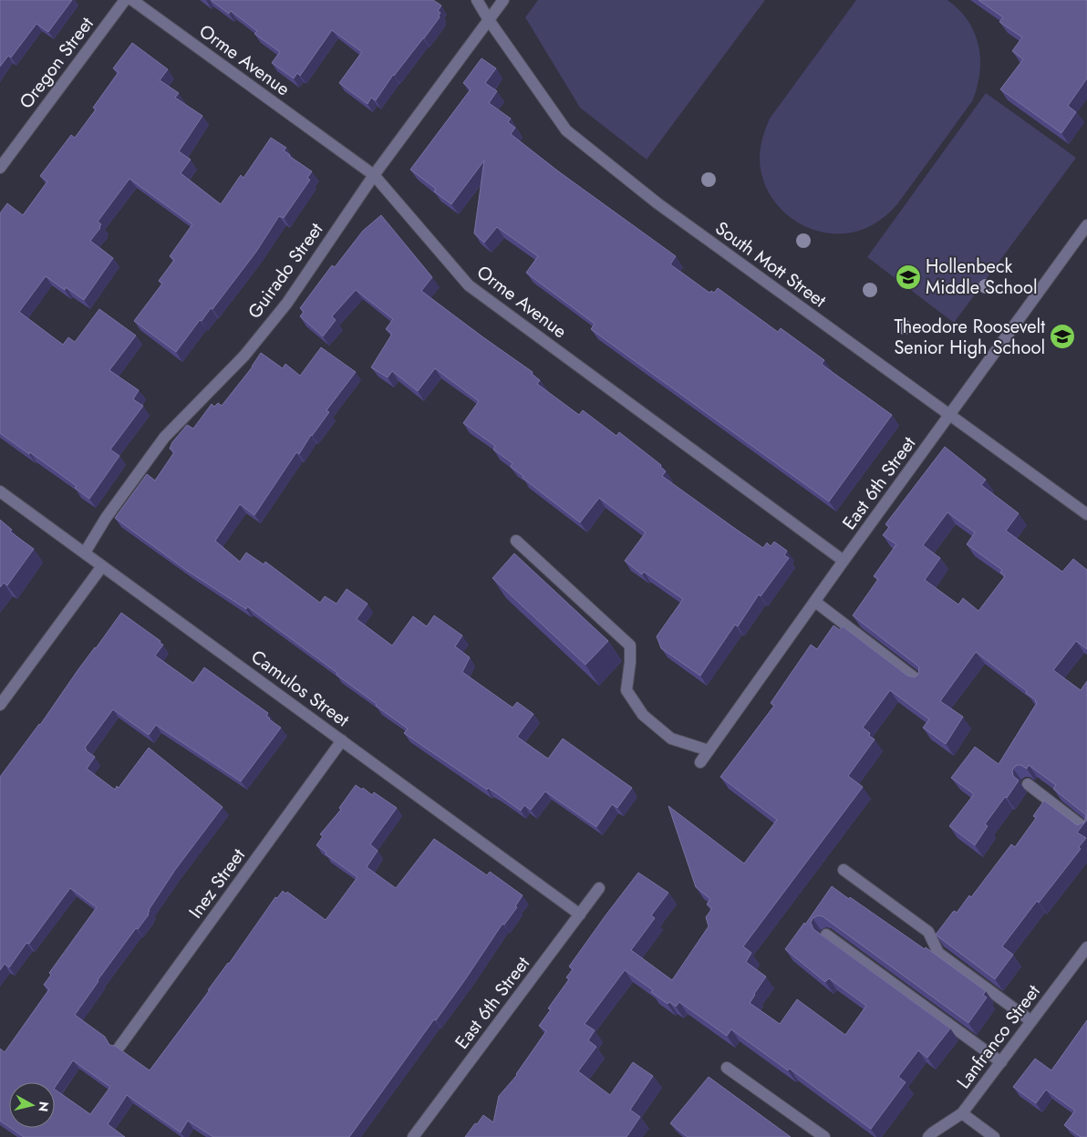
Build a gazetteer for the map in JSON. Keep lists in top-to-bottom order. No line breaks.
{"streets":{"street":["Orme Avenue","Oregon Street","South Mott Street","Guirado Street","East 6th Street","Camulos Street","Inez Street","Lanfranco Street"]},"crossings":[["Orme Avenue","Guirado Street"],["Orme Avenue","East 6th Street"],["South Mott Street","Guirado Street"],["South Mott Street","East 6th Street"],["Guirado Street","Camulos Street"],["East 6th Street","Camulos Street"],["Camulos Street","Inez Street"]],"places":{"school or university":["Hollenbeck Middle School","Theodore Roosevelt Senior High School"]},"north":"right"}
